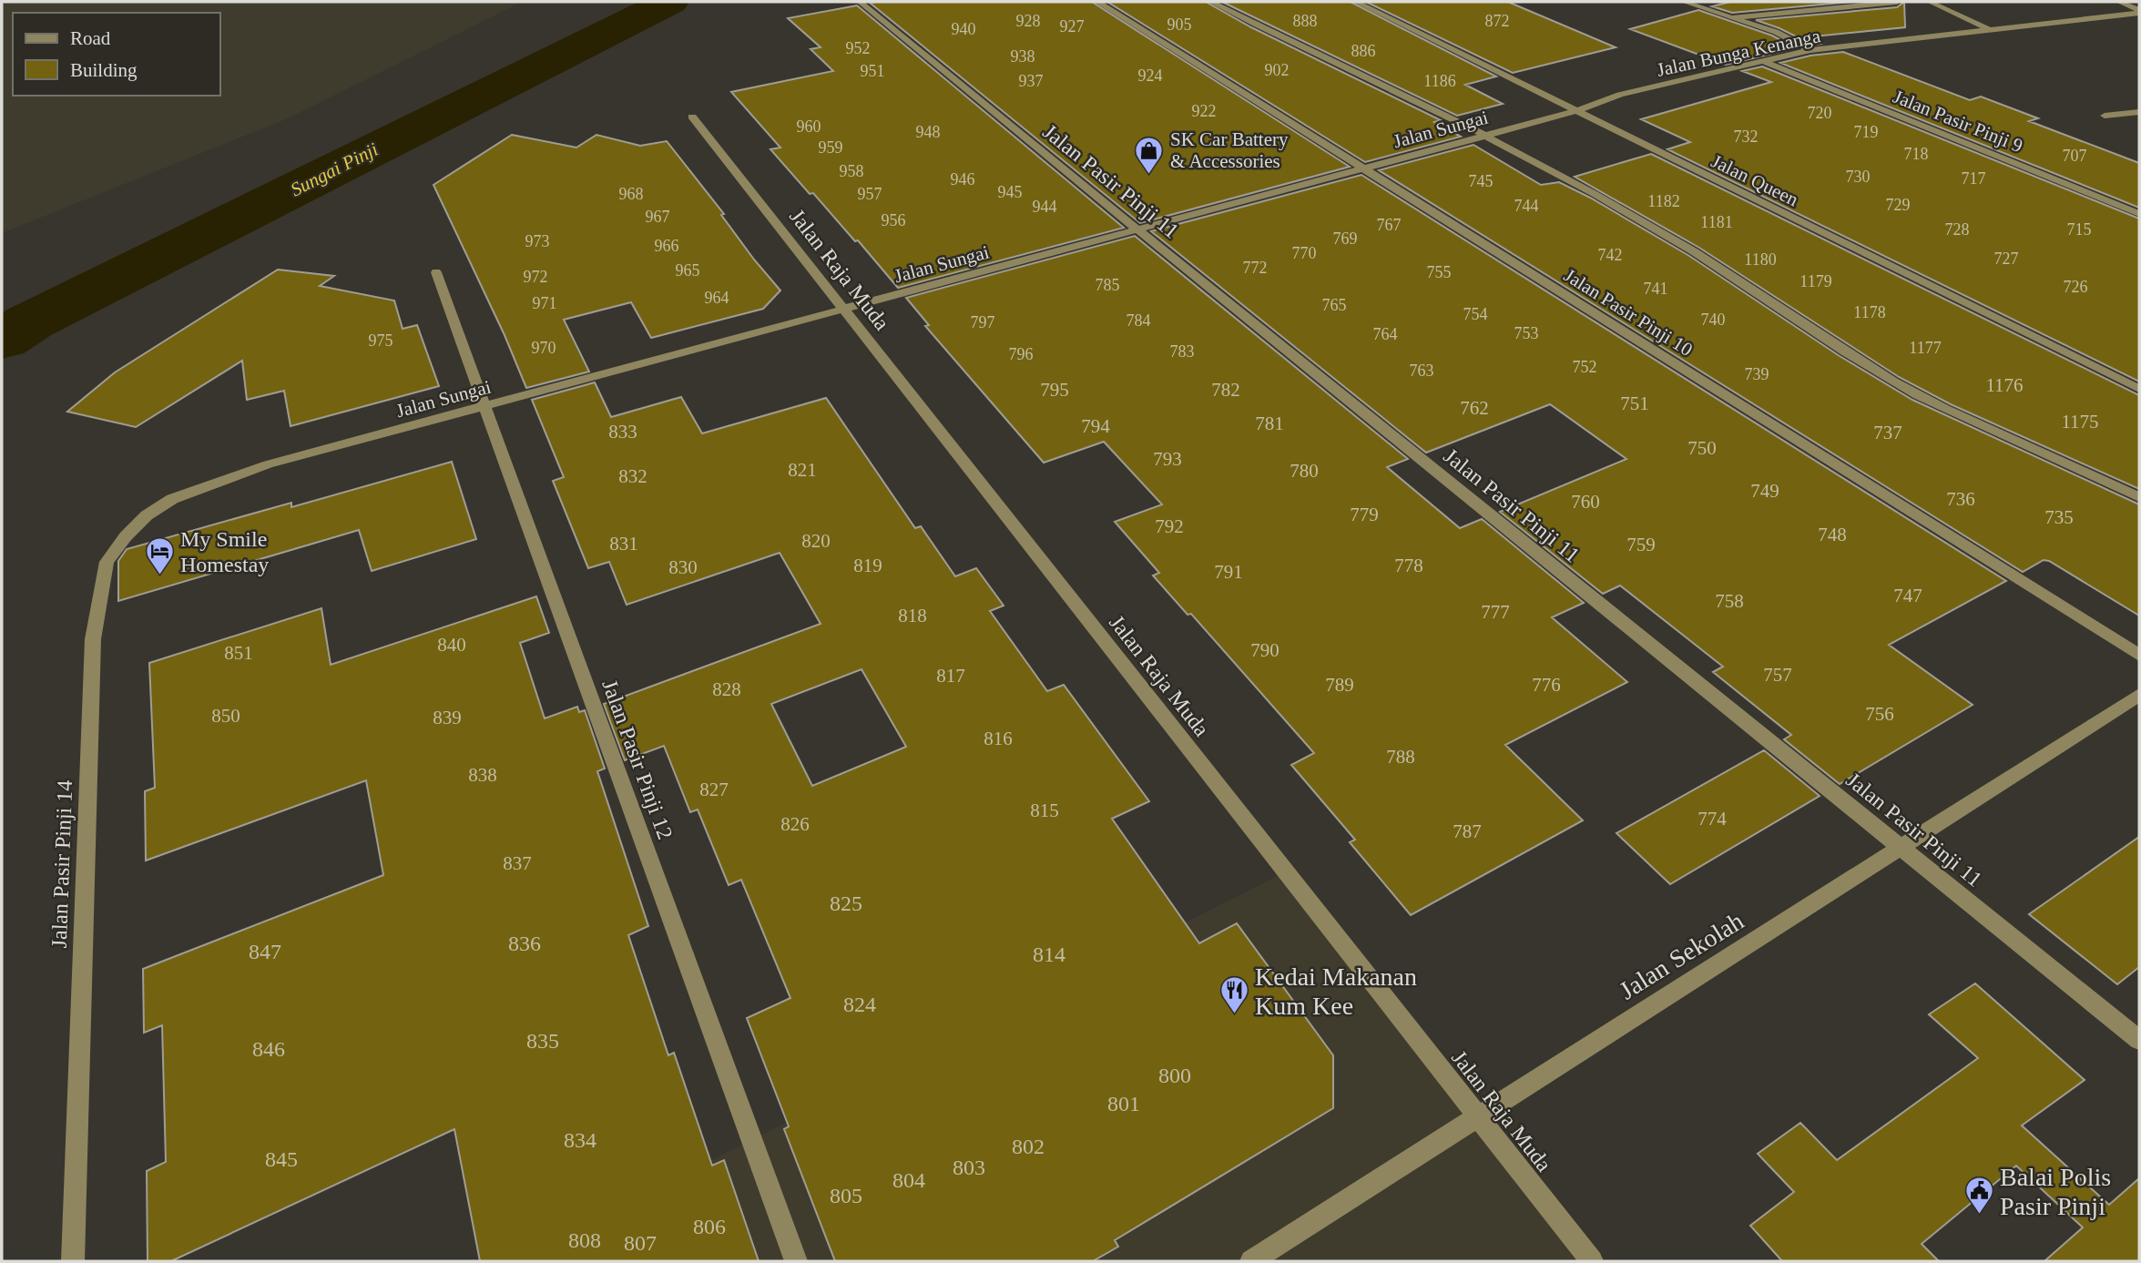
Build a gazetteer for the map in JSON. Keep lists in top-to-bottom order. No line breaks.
{"streets":{"street":["Jalan Bunga Kenanga","Jalan Pasir Pinji 9","Jalan Sungai","Jalan Queen","Jalan Pasir Pinji 11","Jalan Raja Muda","Jalan Pasir Pinji 10","Jalan Pasir Pinji 12","Jalan Pasir Pinji 14","Jalan Sekolah"]},"crossings":[["Jalan Bunga Kenanga","Jalan Pasir Pinji 9"],["Jalan Bunga Kenanga","Jalan Sungai"],["Jalan Bunga Kenanga","Jalan Queen"],["Jalan Sungai","Jalan Queen"],["Jalan Sungai","Jalan Pasir Pinji 11"],["Jalan Sungai","Jalan Raja Muda"],["Jalan Sungai","Jalan Pasir Pinji 10"],["Jalan Sungai","Jalan Pasir Pinji 12"],["Jalan Sungai","Jalan Pasir Pinji 14"],["Jalan Pasir Pinji 11","Jalan Sekolah"],["Jalan Raja Muda","Jalan Sekolah"]],"water":["Sungai Pinji"],"places":{"shop":["SK Car Battery & Accessories"],"hotel":["My Smile Homestay"],"restaurant":["Kedai Makanan Kum Kee"],"public building":["Balai Polis Pasir Pinji"]},"house_numbers":["928","888","872","905","927","940","952","886","938","902","951","924","937","1186","922","720","960","948","719","732","959","718","707","958","730","717","946","745","945","968","957","1182","729","744","944","967","956","1181","767","728","715","769","973","966","770","742","727","1180","772","965","755","972","1179","785","726","741","964","971","765","1178","754","740","784","797","753","764","975","970","1177","783","796","752","763","739","1176","795","782","751","762","1175","781","794","833","737","750","793","821","780","832","749","736","760","779","735","792","748","820","831","759","819","778","830","791","747","758","777","818","840","790","851","757","817","789","776","828","756","850","839","816","788","838","827","815","774","826","787","837","825","836","847","814","824","835","846","800","801","834","802","845","803","804","805","806","808","807"],"legend":["Road","Building"]}
